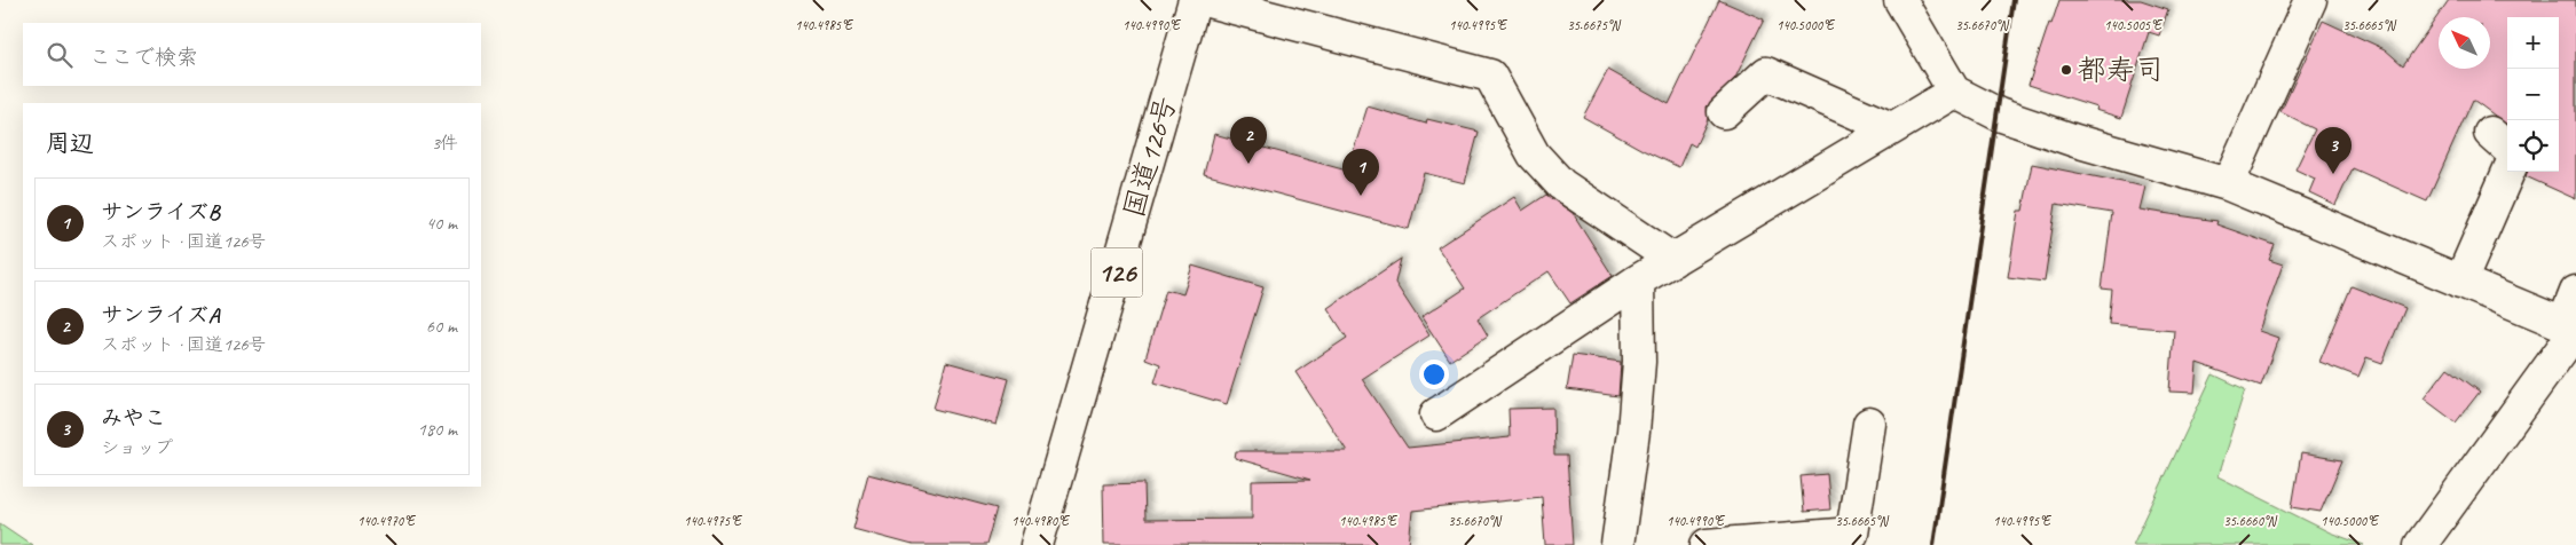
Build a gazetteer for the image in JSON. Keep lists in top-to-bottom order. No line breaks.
{"streets":{"main road":["国道126号","126"]},"places":["都寿司"],"north":"top left","page":{"map_buttons":["+","−"],"search":"ここで検索","heading":["周辺","3件"],"pins":["2","3","1"],"list":[{"mark":"1","name":"サンライズB","note":"スポット · 国道126号","value":"40 m"},{"mark":"2","name":"サンライズA","note":"スポット · 国道126号","value":"60 m"},{"mark":"3","name":"みやこ","note":"ショップ","value":"180 m"}]},"coordinates":["140.4985°E","140.4990°E","140.4995°E","140.5000°E","140.5005°E","35.6675°N","35.6670°N","35.6665°N","35.6660°N","140.4970°E","140.4975°E","140.4980°E"]}
